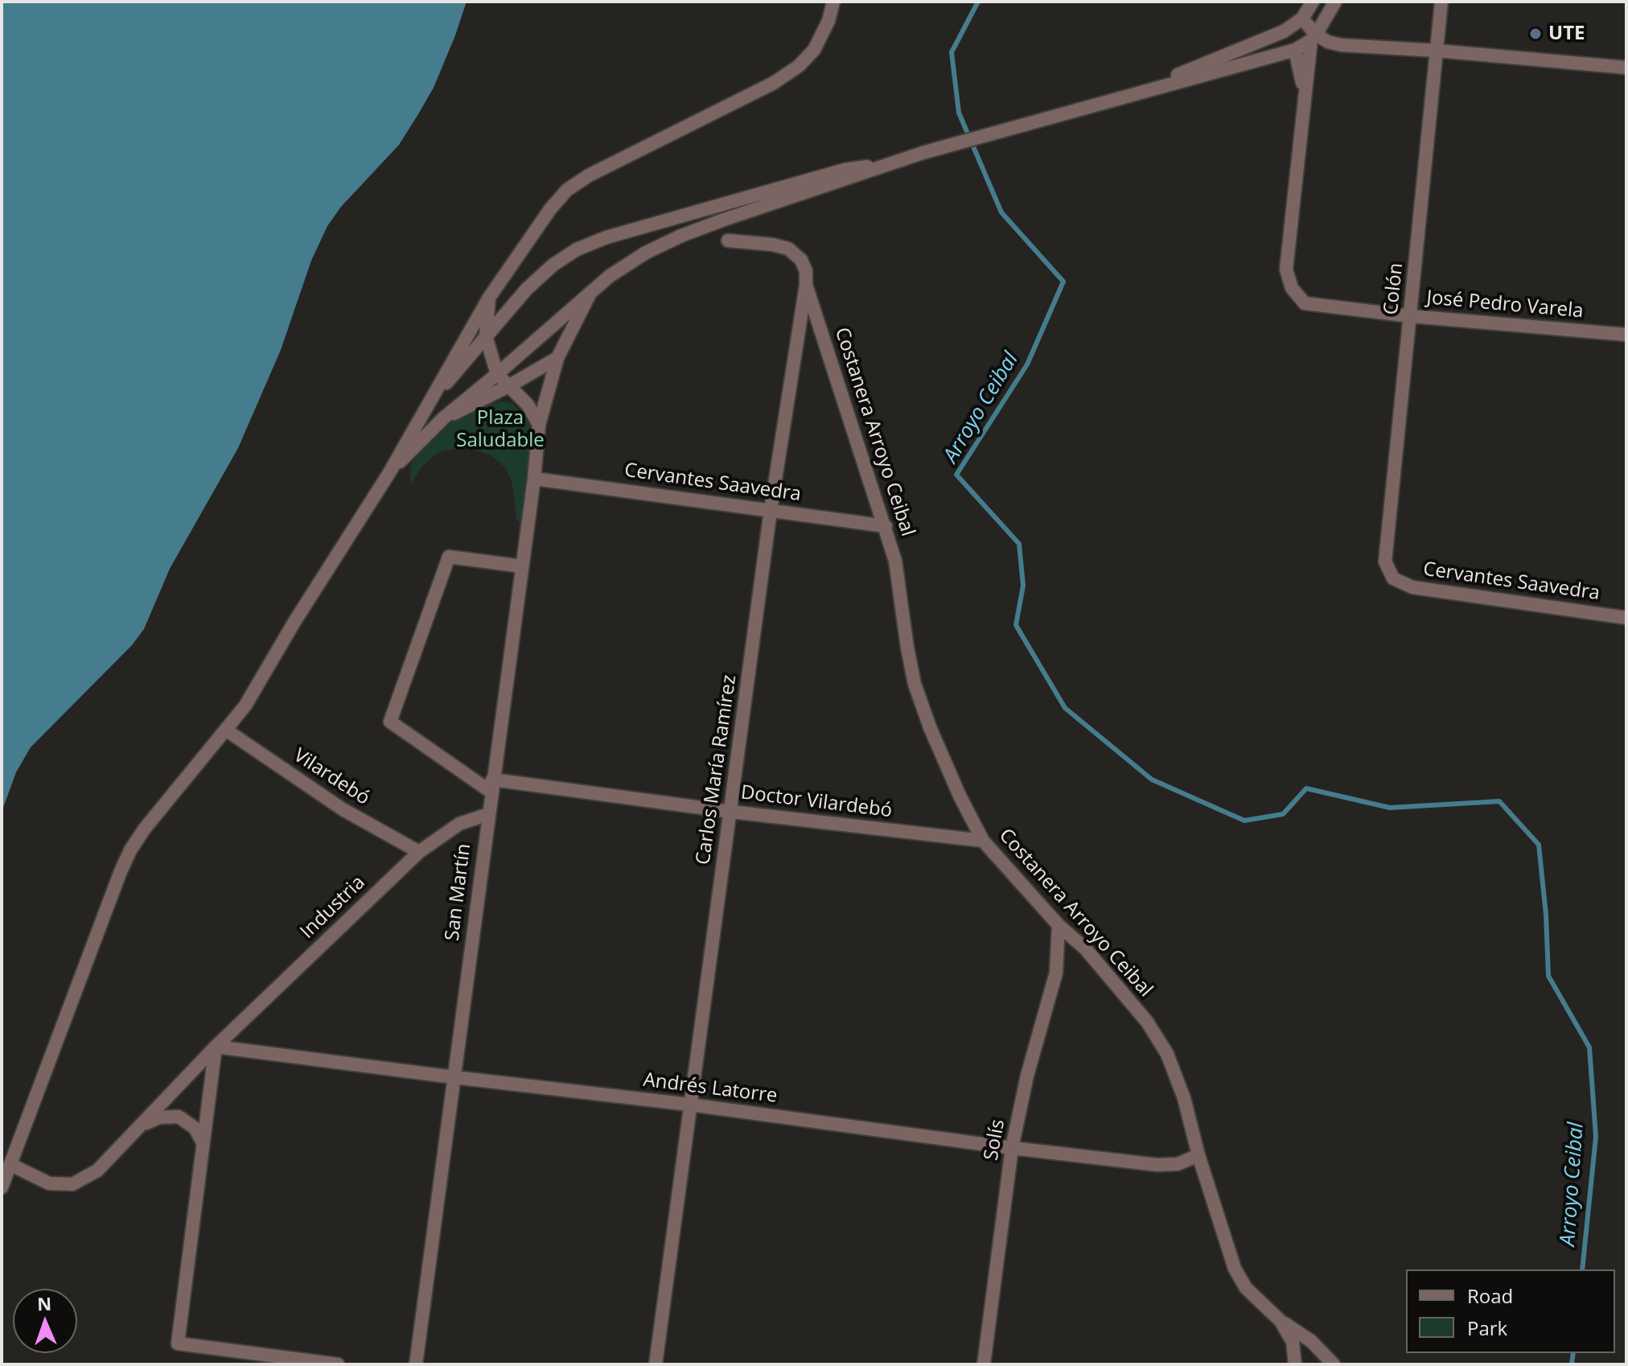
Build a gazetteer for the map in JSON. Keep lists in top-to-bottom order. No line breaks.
{"streets":{"street":["Colón","José Pedro Varela","Costanera Arroyo Ceibal","Cervantes Saavedra","Carlos María Ramírez","Vilardebó","Doctor Vilardebó","San Martín","Industria","Andrés Latorre","Solís"]},"crossings":[["Colón","José Pedro Varela"],["Colón","Cervantes Saavedra"],["Costanera Arroyo Ceibal","Cervantes Saavedra"],["Costanera Arroyo Ceibal","Carlos María Ramírez"],["Costanera Arroyo Ceibal","Doctor Vilardebó"],["Costanera Arroyo Ceibal","Andrés Latorre"],["Costanera Arroyo Ceibal","Solís"],["Cervantes Saavedra","Carlos María Ramírez"],["Cervantes Saavedra","San Martín"],["Carlos María Ramírez","Doctor Vilardebó"],["Carlos María Ramírez","Andrés Latorre"],["Vilardebó","Industria"],["Doctor Vilardebó","San Martín"],["San Martín","Industria"],["San Martín","Andrés Latorre"],["Industria","Andrés Latorre"],["Andrés Latorre","Solís"]],"water":["Arroyo Ceibal"],"parks":["Plaza Saludable"],"places":["UTE"],"legend":["Road","Park"],"north":"top"}
